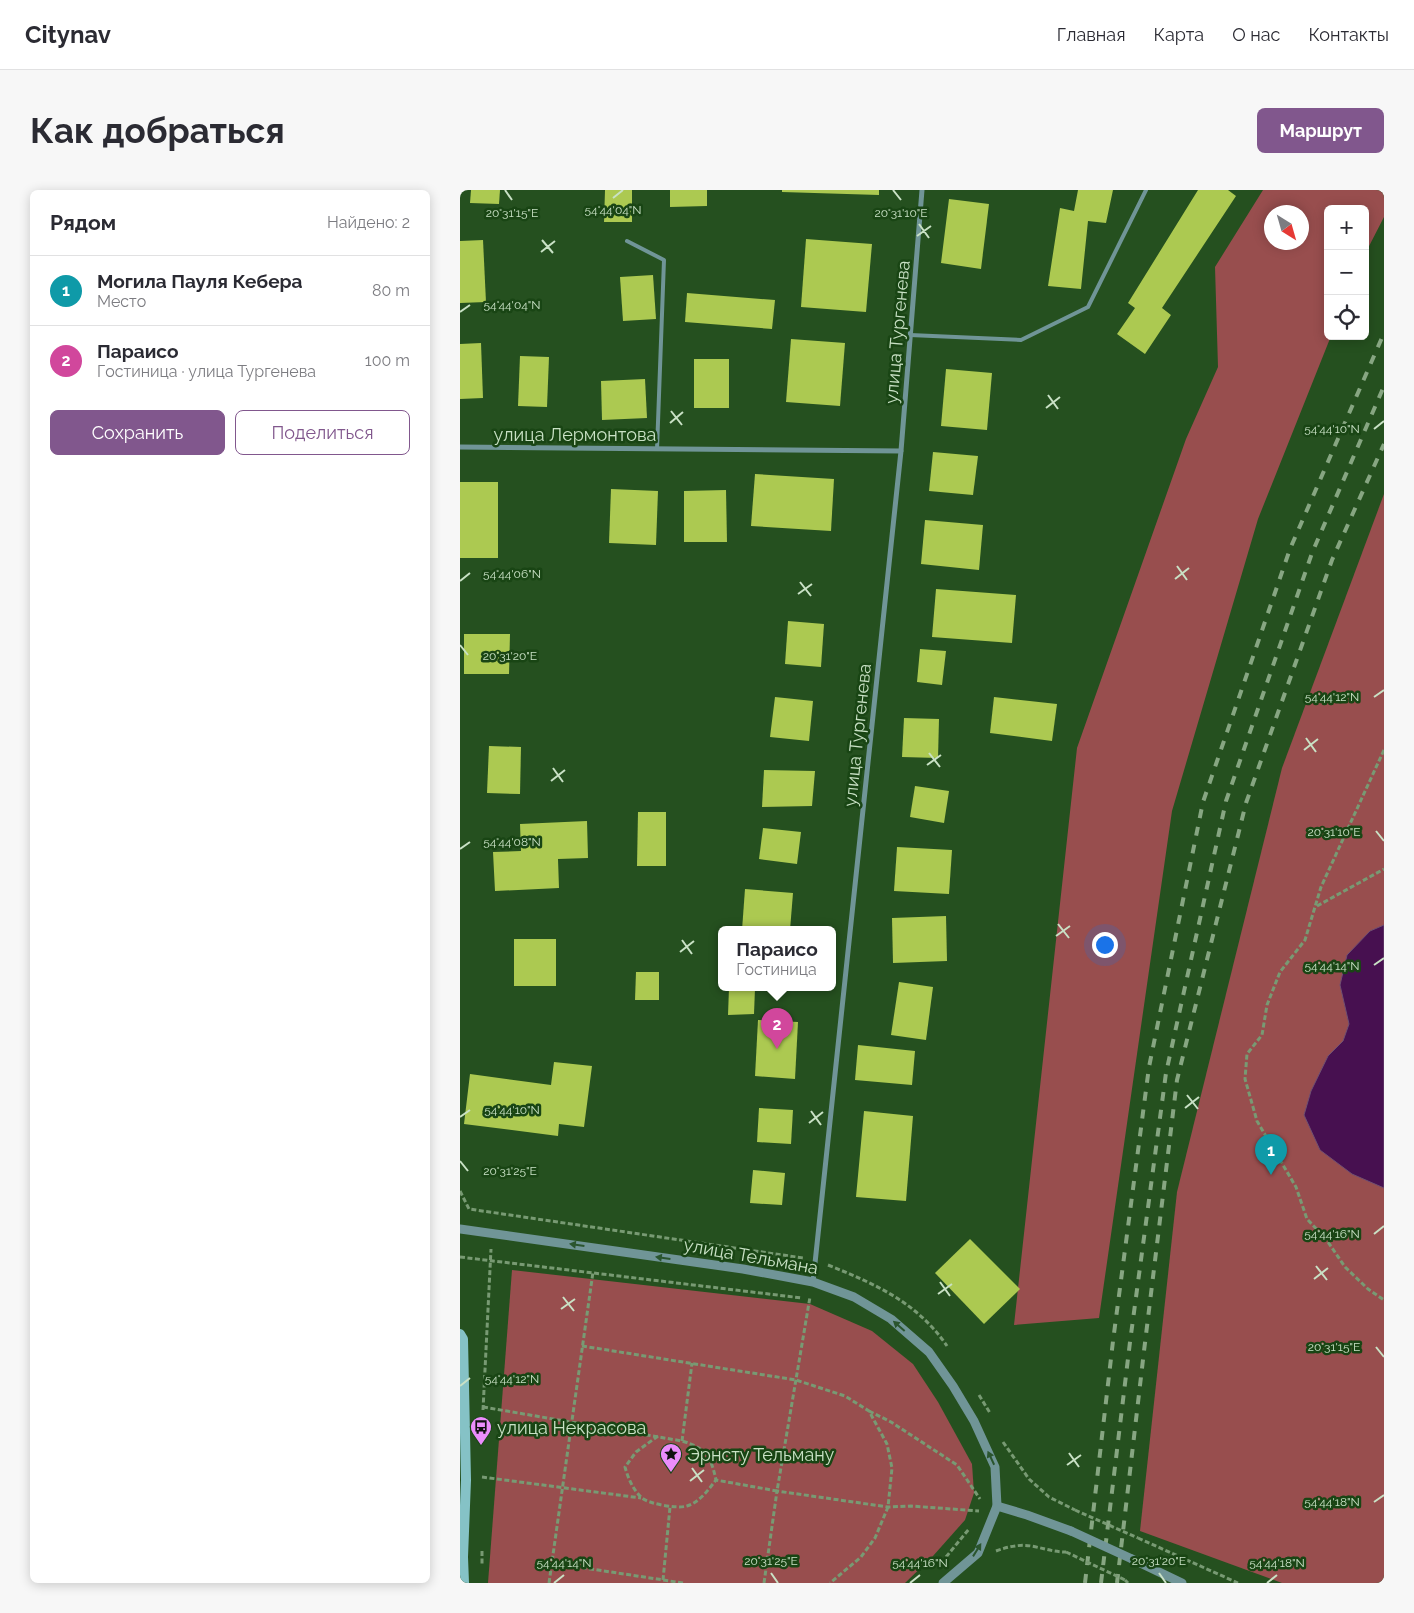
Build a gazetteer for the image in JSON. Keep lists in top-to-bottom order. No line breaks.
{"streets":{"street":["улица Тургенева","улица Лермонтова","улица Тельмана"]},"crossings":[["улица Тургенева","улица Лермонтова"],["улица Тургенева","улица Тельмана"]],"places":{"bus stop":["улица Некрасова"],"place":["Эрнсту Тельману"]},"north":"bottom right","page":{"header":"Citynav","nav":["Главная","Карта","О нас","Контакты"],"buttons":["Маршрут",["Сохранить","Поделиться"]],"title":"Как добраться","heading":["Рядом","Найдено: 2"],"map_buttons":["+","−"],"list":[{"mark":"1","name":"Могила Пауля Кебера","note":"Место","value":"80 m"},{"mark":"2","name":"Параисо","note":"Гостиница · улица Тургенева","value":"100 m"}],"popup":["Параисо","Гостиница"],"pins":["2","1"]},"coordinates":["54°44'04\"N","20°31'10\"E","20°31'15\"E","54°44'10\"N","54°44'06\"N","20°31'20\"E","54°44'12\"N","54°44'08\"N","54°44'14\"N","20°31'25\"E","54°44'16\"N","54°44'18\"N"]}
